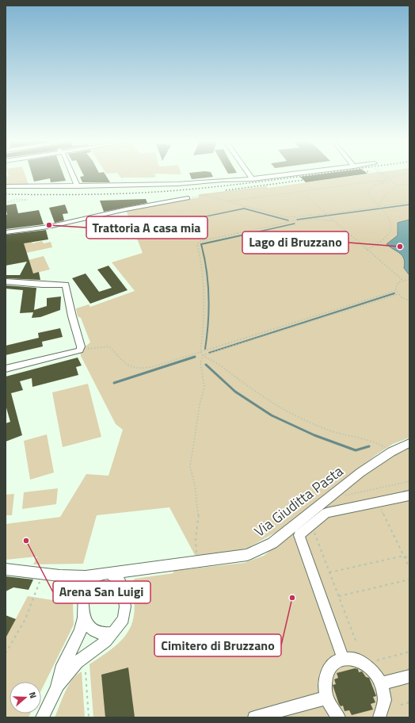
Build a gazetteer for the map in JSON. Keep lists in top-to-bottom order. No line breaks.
{"streets":{"street":["Via Giuditta Pasta"]},"places":["Trattoria A casa mia","Lago di Bruzzano","Arena San Luigi","Cimitero di Bruzzano"],"north":"right"}
